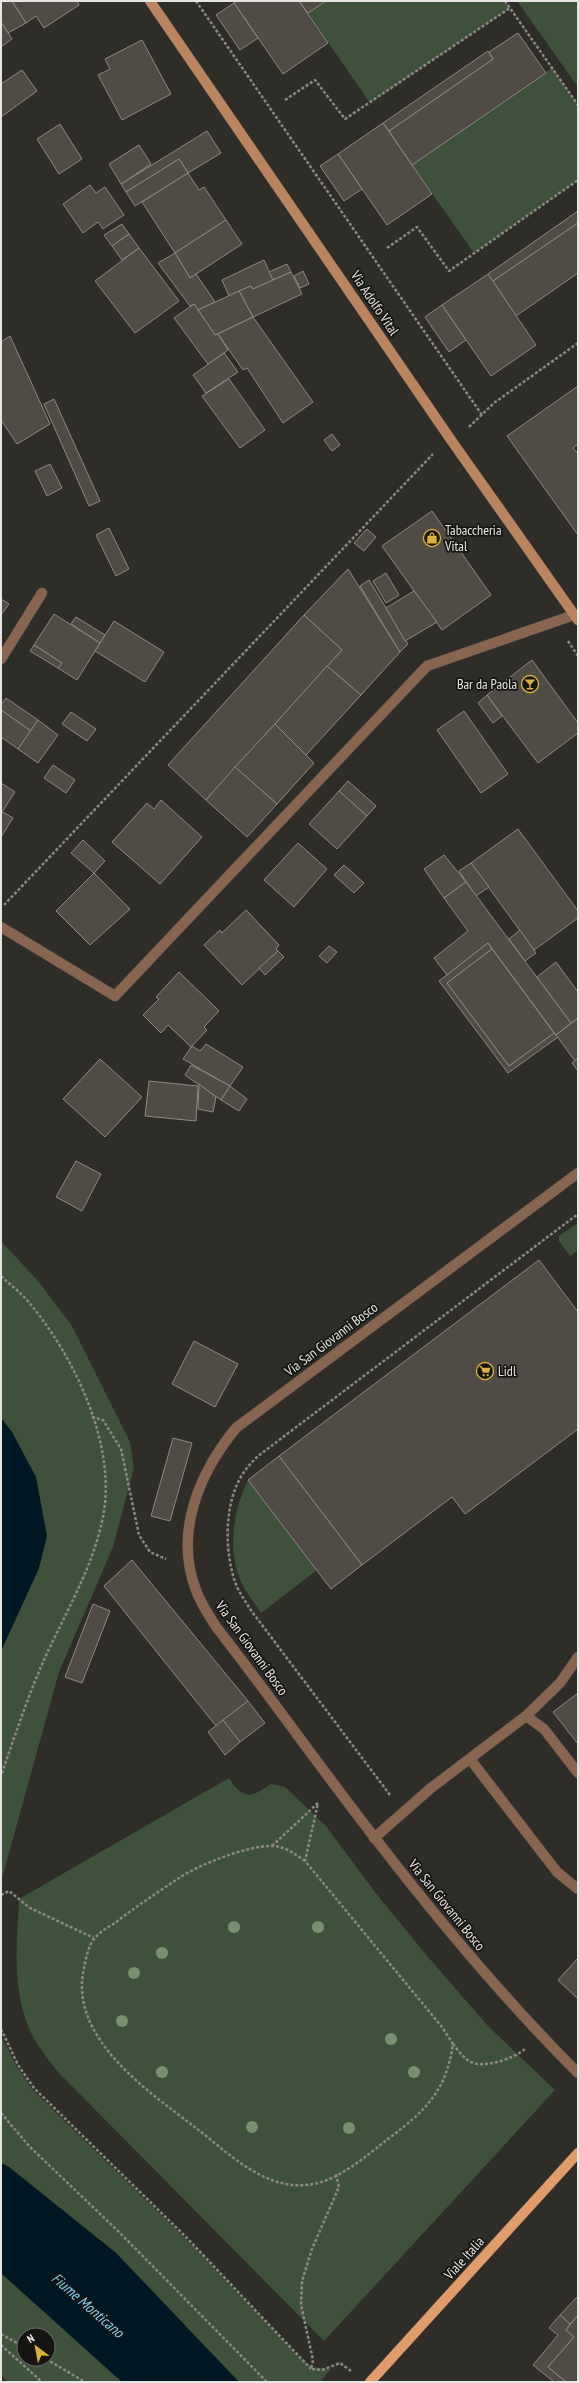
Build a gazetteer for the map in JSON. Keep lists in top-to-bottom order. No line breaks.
{"streets":{"main road":["Viale Italia"],"street":["Via Adolfo Vital","Via San Giovanni Bosco"]},"water":["Fiume Monticano"],"places":{"shop":["Tabaccheria Vital"],"bar":["Bar da Paola"],"supermarket":["Lidl"]},"north":"top left"}
